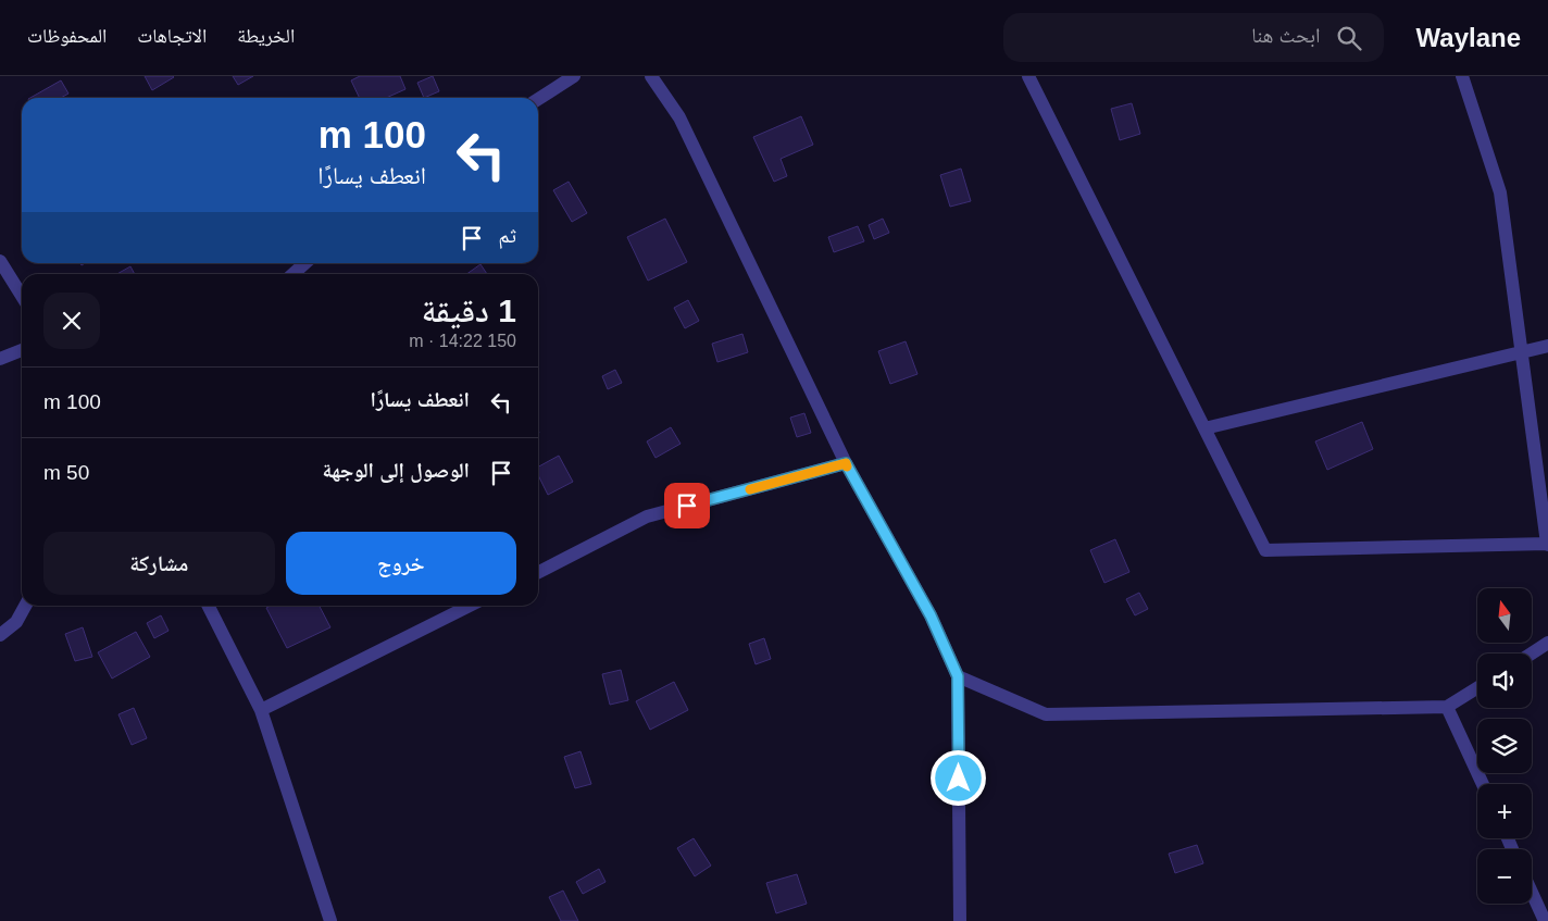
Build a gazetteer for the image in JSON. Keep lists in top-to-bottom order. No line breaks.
{"north":"top","page":{"header":"Waylane","search":"ابحث هنا","nav":["الخريطة","الاتجاهات","المحفوظات"],"turn":["100 m","انعطف يسارًا"],"then":"ثم","heading":["1 دقيقة","150 m · 14:22"],"list":[{"name":"انعطف يسارًا","value":"100 m"},{"name":"الوصول إلى الوجهة","value":"50 m"}],"buttons":["خروج","مشاركة"],"map_buttons":["+","−"]}}
